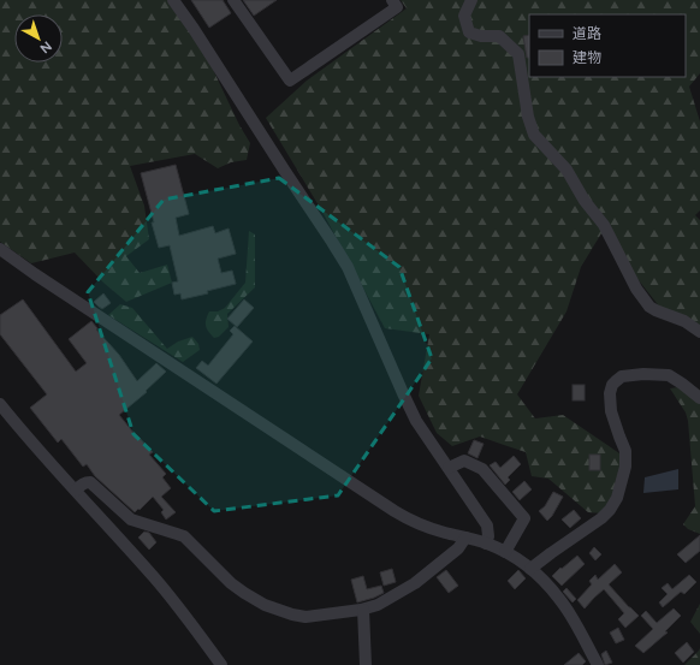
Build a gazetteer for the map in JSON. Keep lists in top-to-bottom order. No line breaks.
{"legend":["道路","建物"],"north":"bottom right"}
